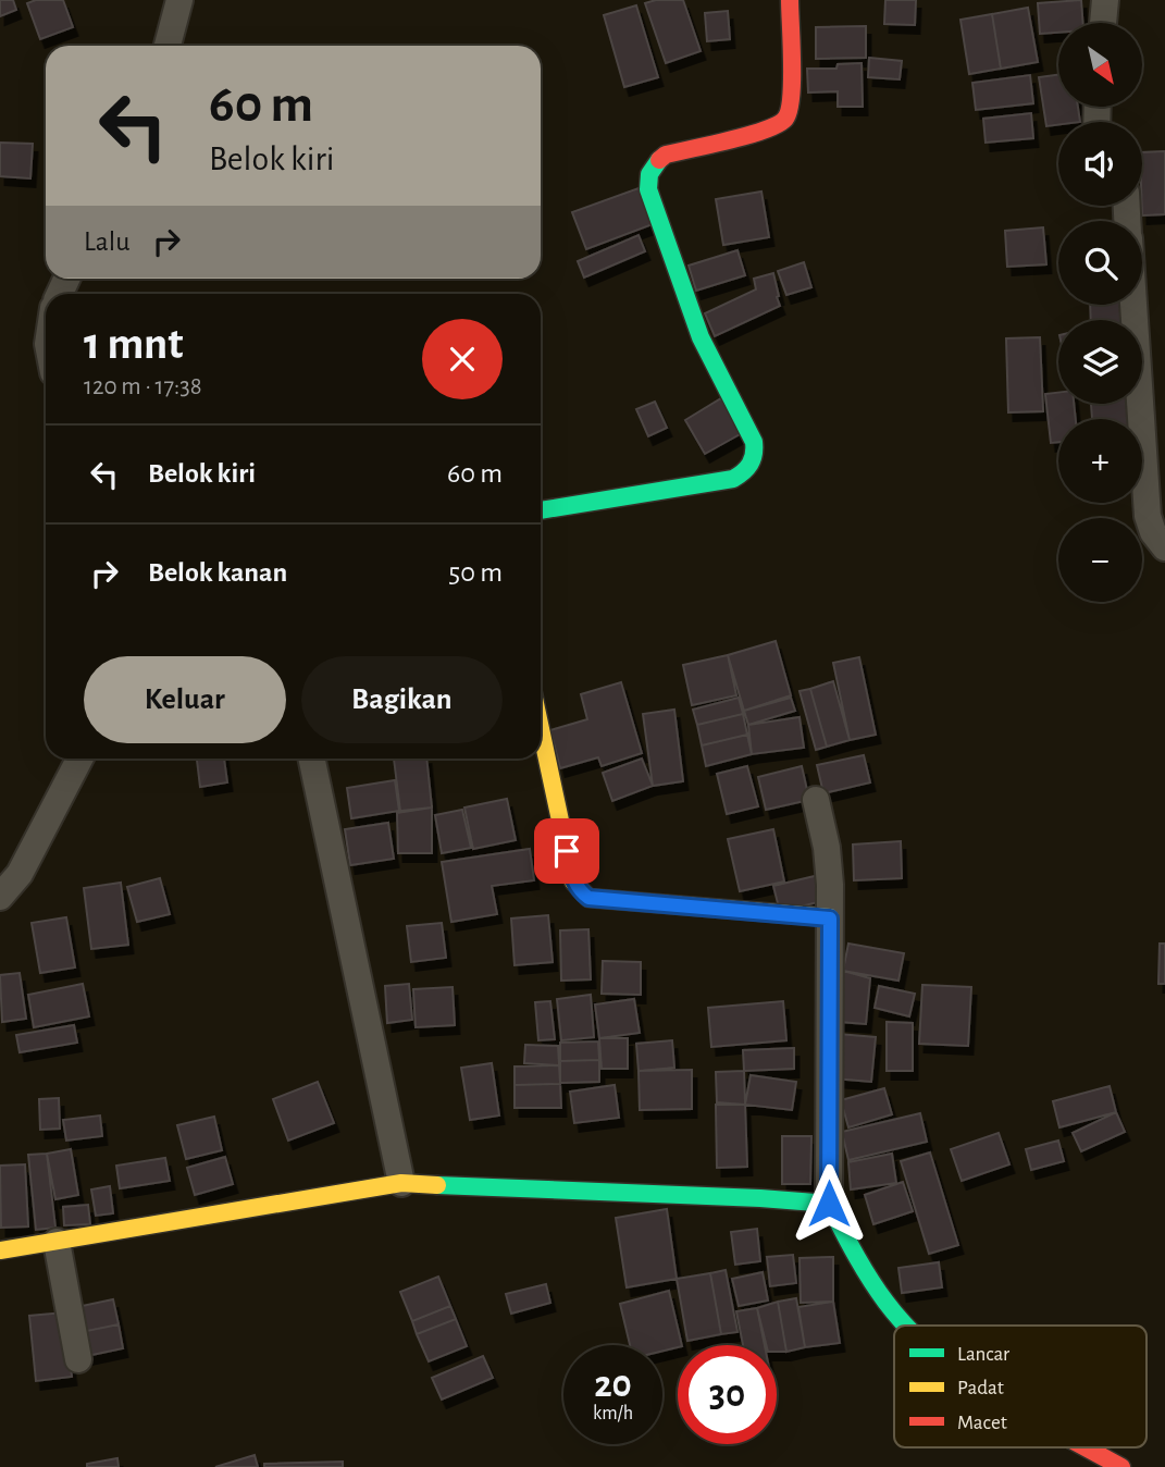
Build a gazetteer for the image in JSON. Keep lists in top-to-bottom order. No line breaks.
{"legend":["Lancar","Padat","Macet"],"north":"bottom right","page":{"map_buttons":["+","−"],"turn":["60 m","Belok kiri"],"then":"Lalu","heading":["1 mnt","120 m · 17:38"],"list":[{"name":"Belok kiri","value":"60 m"},{"name":"Belok kanan","value":"50 m"}],"buttons":["Keluar","Bagikan"],"speed":"20 km/h","limit":"30"}}
